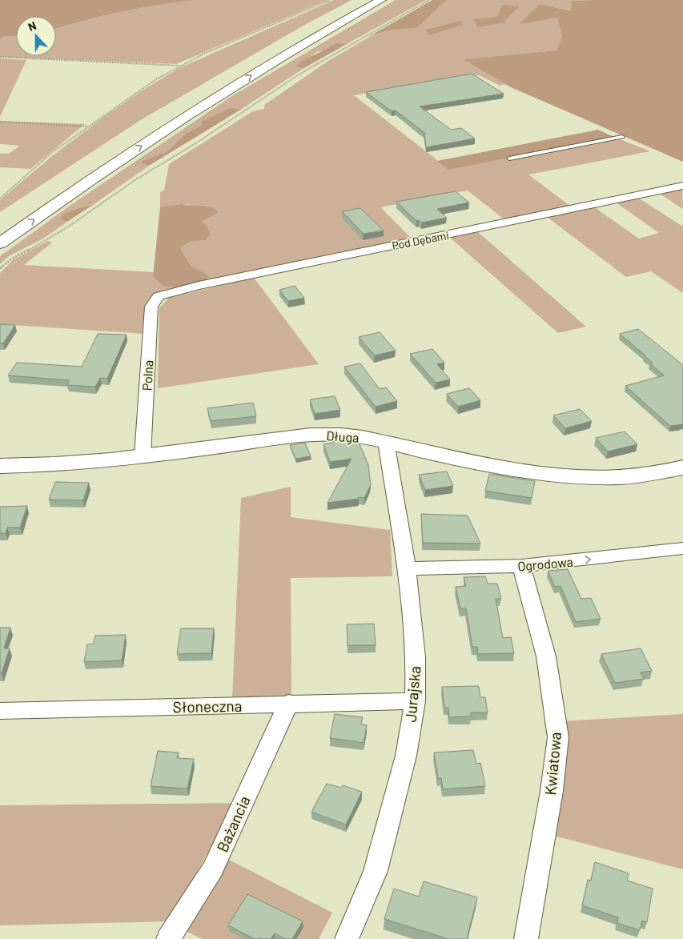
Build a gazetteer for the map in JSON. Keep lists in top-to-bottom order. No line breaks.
{"streets":{"main road":["Długa"],"street":["Pod Dębami","Polna","Ogrodowa","Jurajska","Słoneczna","Kwiatowa","Bażancia"]},"crossings":[["Pod Dębami","Polna"],["Polna","Długa"],["Długa","Jurajska"],["Ogrodowa","Jurajska"],["Ogrodowa","Kwiatowa"],["Jurajska","Słoneczna"],["Słoneczna","Bażancia"]],"one_way":["Ogrodowa"],"north":"top"}
